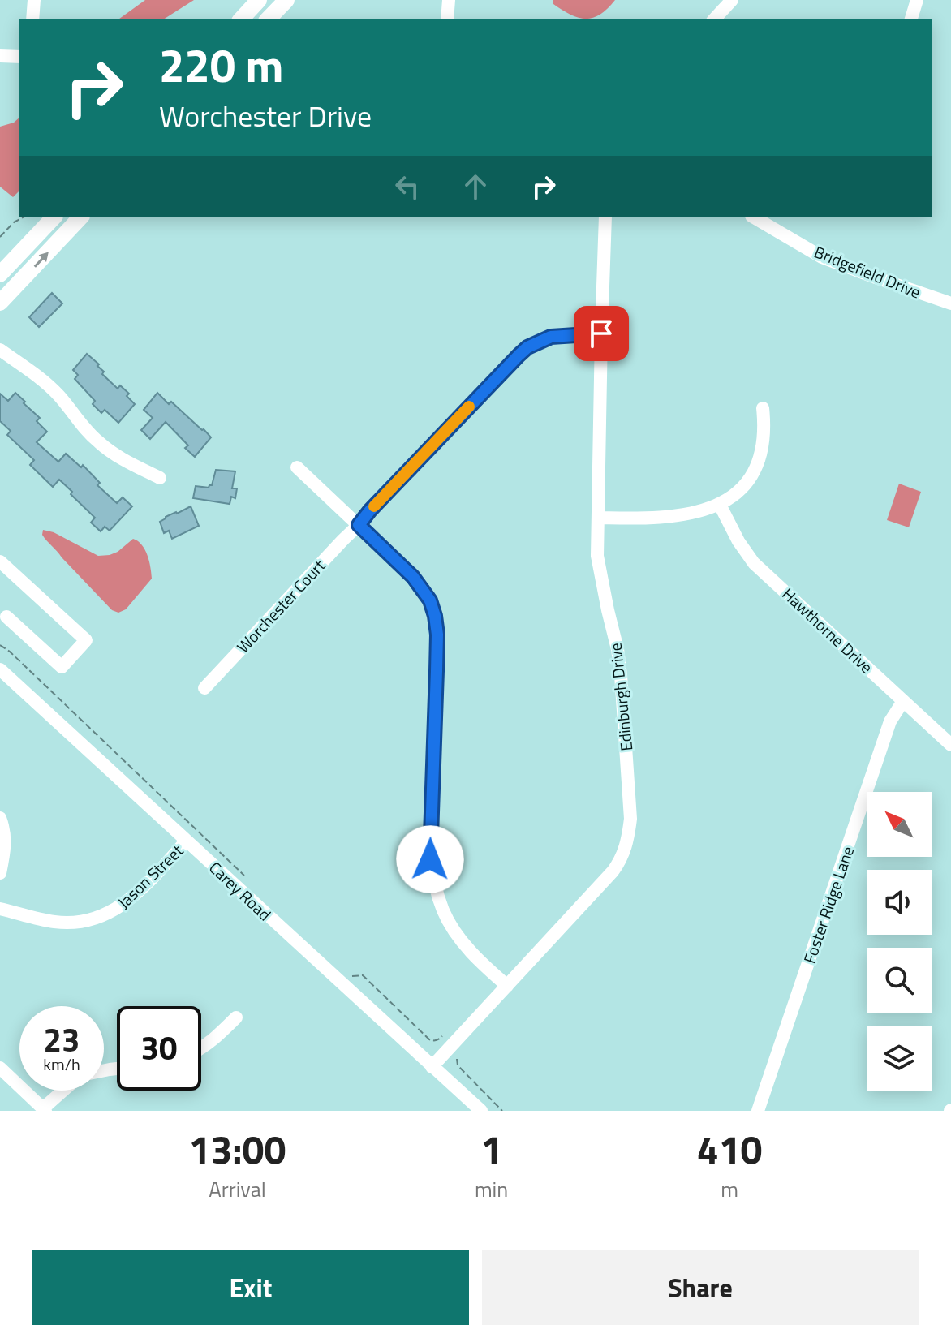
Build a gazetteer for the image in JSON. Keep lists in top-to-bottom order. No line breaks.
{"streets":{"street":["Bridgefield Drive","Worchester Court","Hawthorne Drive","Edinburgh Drive","Jason Street","Carey Road","Foster Ridge Lane"]},"crossings":[["Worchester Court","Edinburgh Drive"],["Hawthorne Drive","Foster Ridge Lane"],["Edinburgh Drive","Carey Road"],["Jason Street","Carey Road"]],"north":"top left","page":{"turn":["220 m","Worchester Drive"],"speed":"23 km/h","limit":"30","eta":["13:00","Arrival","1","min","410","m"],"buttons":["Exit","Share"]}}
